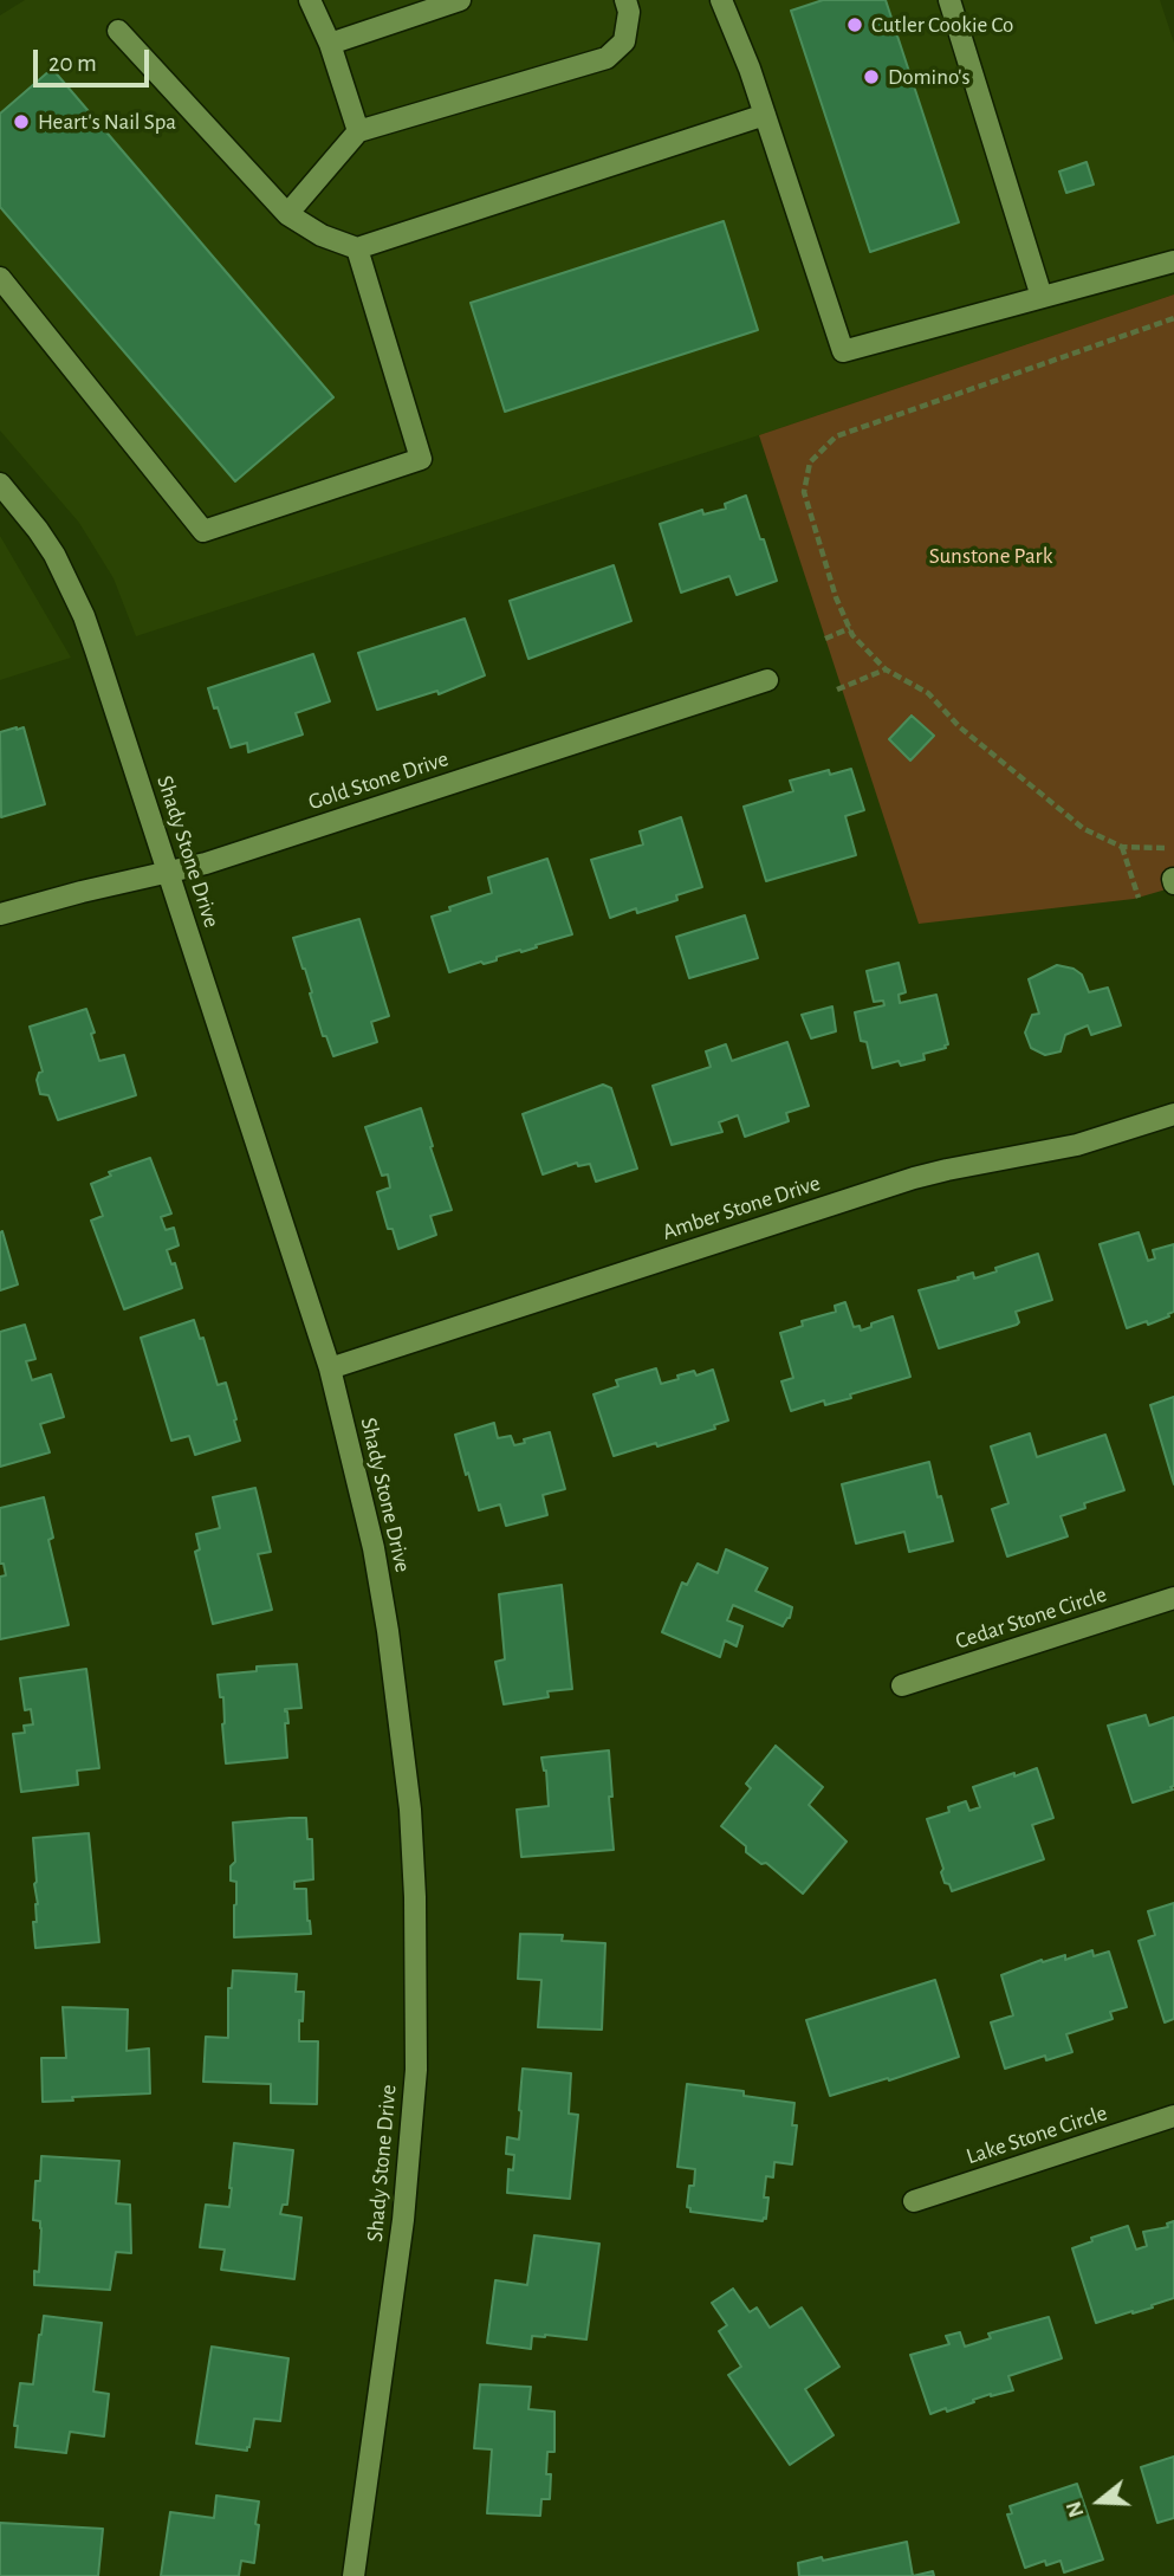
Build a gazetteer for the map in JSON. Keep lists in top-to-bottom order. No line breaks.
{"streets":{"street":["Gold Stone Drive","Shady Stone Drive","Amber Stone Drive","Cedar Stone Circle","Lake Stone Circle"]},"crossings":[["Gold Stone Drive","Shady Stone Drive"],["Shady Stone Drive","Amber Stone Drive"]],"parks":["Sunstone Park"],"places":["Cutler Cookie Co","Domino's","Heart's Nail Spa"],"scale_bar":"20 m","north":"left"}
